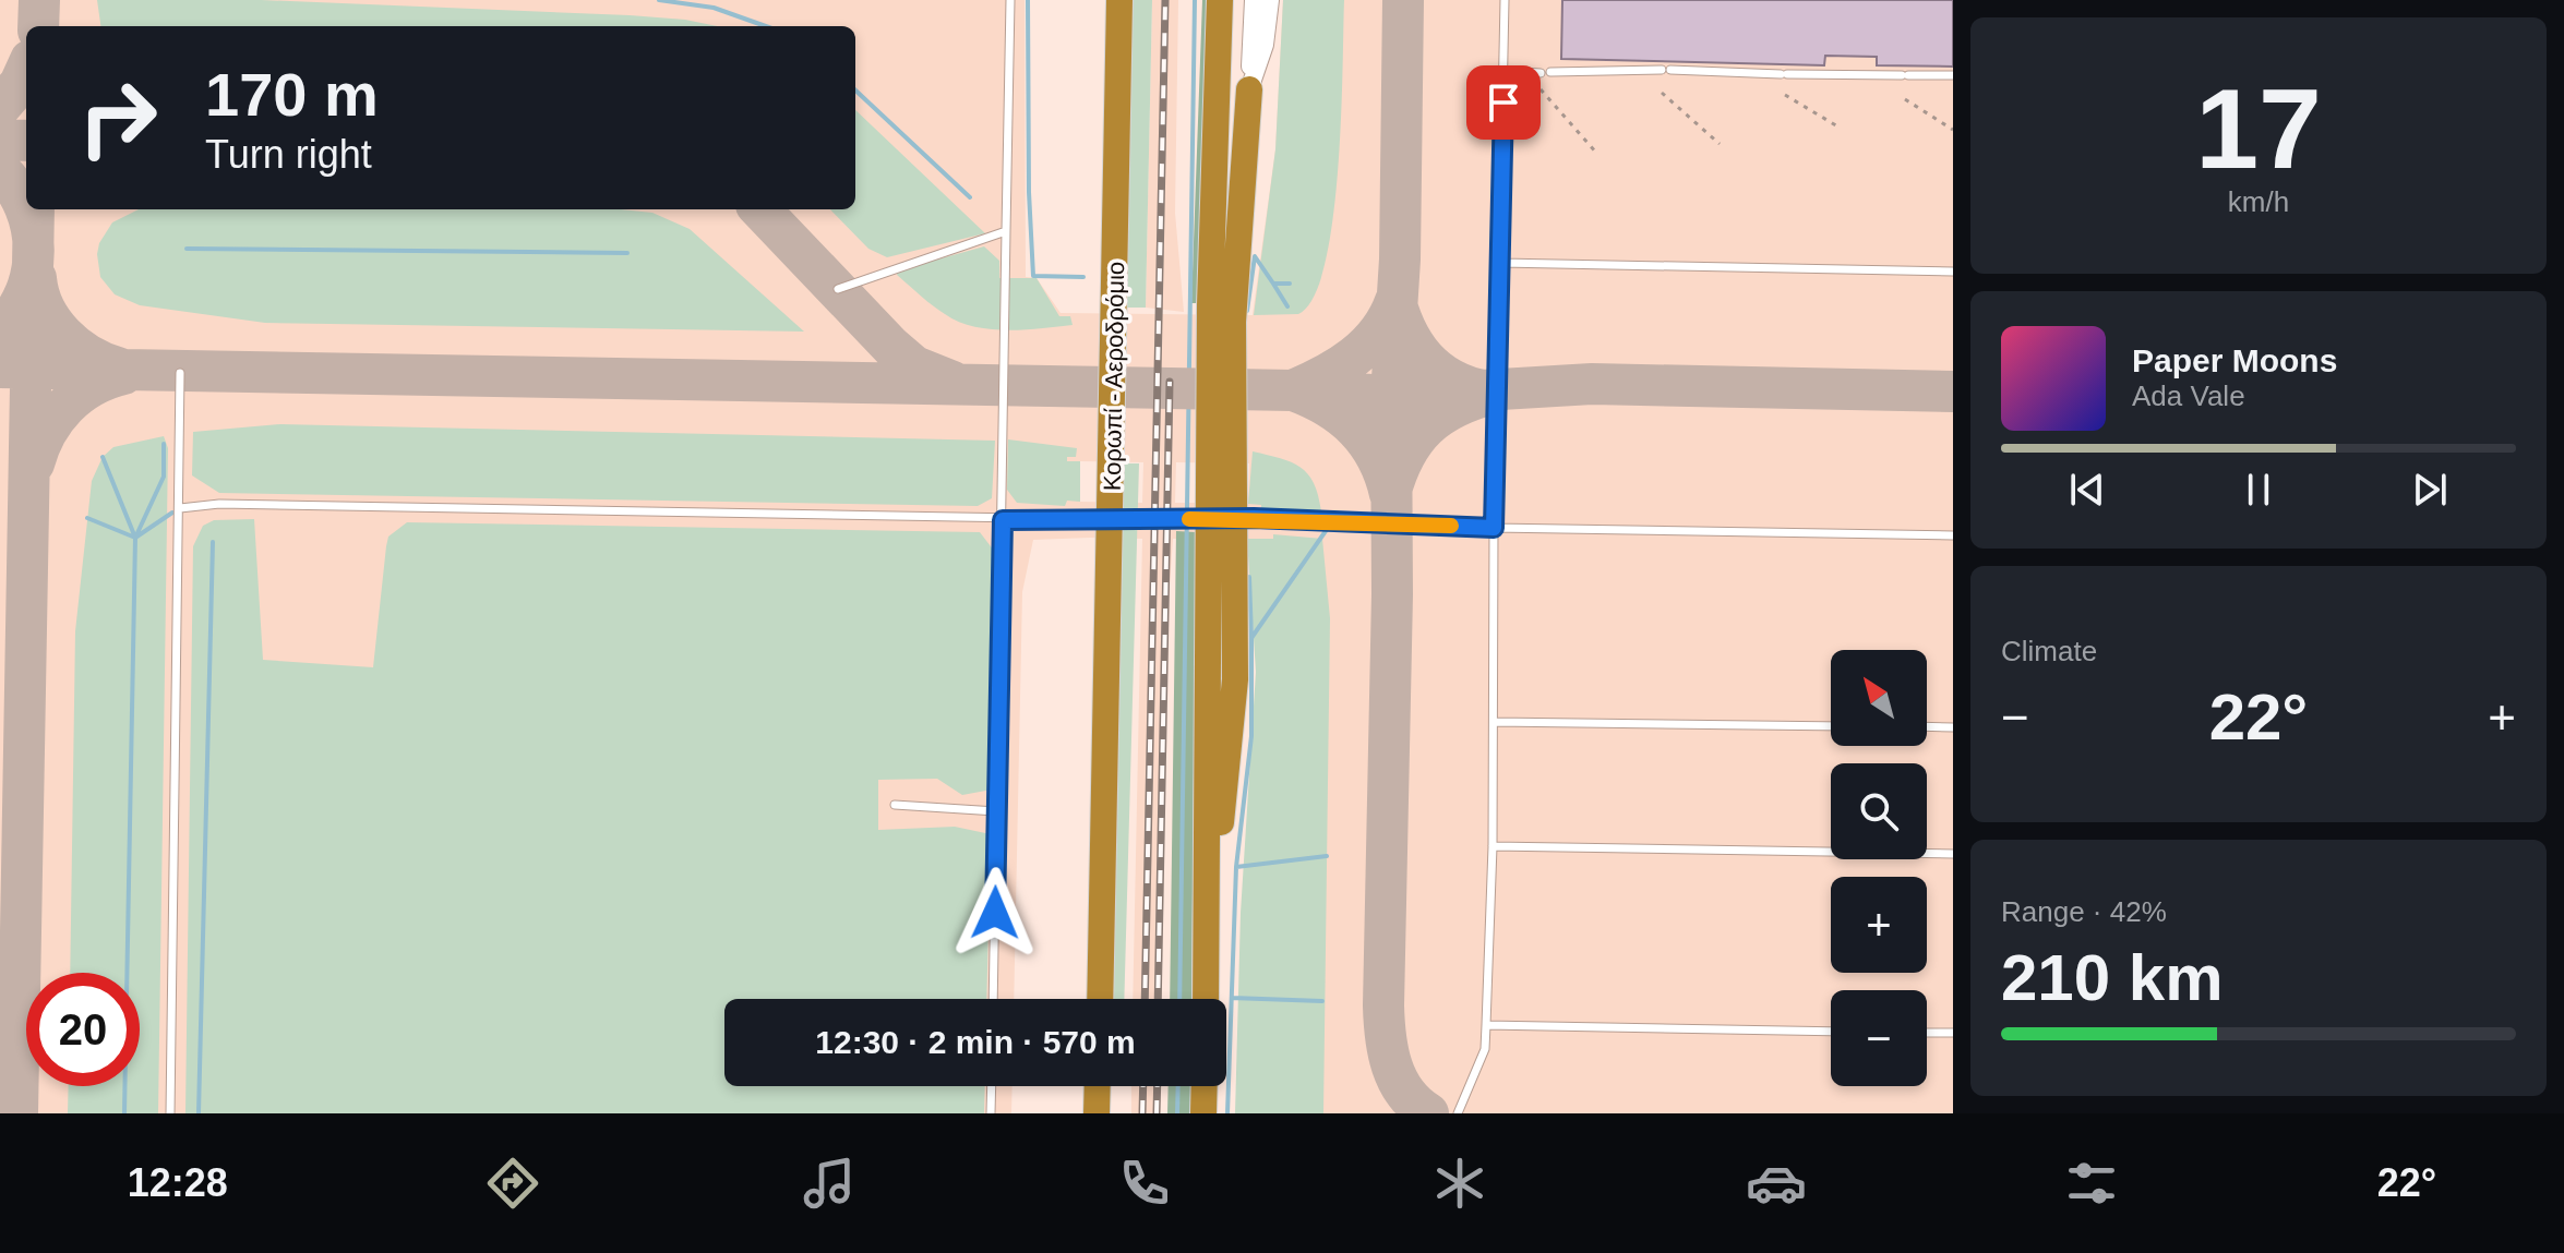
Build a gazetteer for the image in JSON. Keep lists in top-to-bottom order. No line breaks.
{"streets":{"highway":["Κορωπί - Αεροδρόμιο"]},"north":"top left","page":{"tile":[["17","km/h"],"Climate",["Range · 42%","210 km"]],"turn":["170 m","Turn right"],"song":["Paper Moons","Ada Vale"],"map_buttons":["+","−"],"heat":["−","22°","+"],"limit":"20","trip":"12:30 · 2 min · 570 m","tabs":["12:28","22°"]}}
